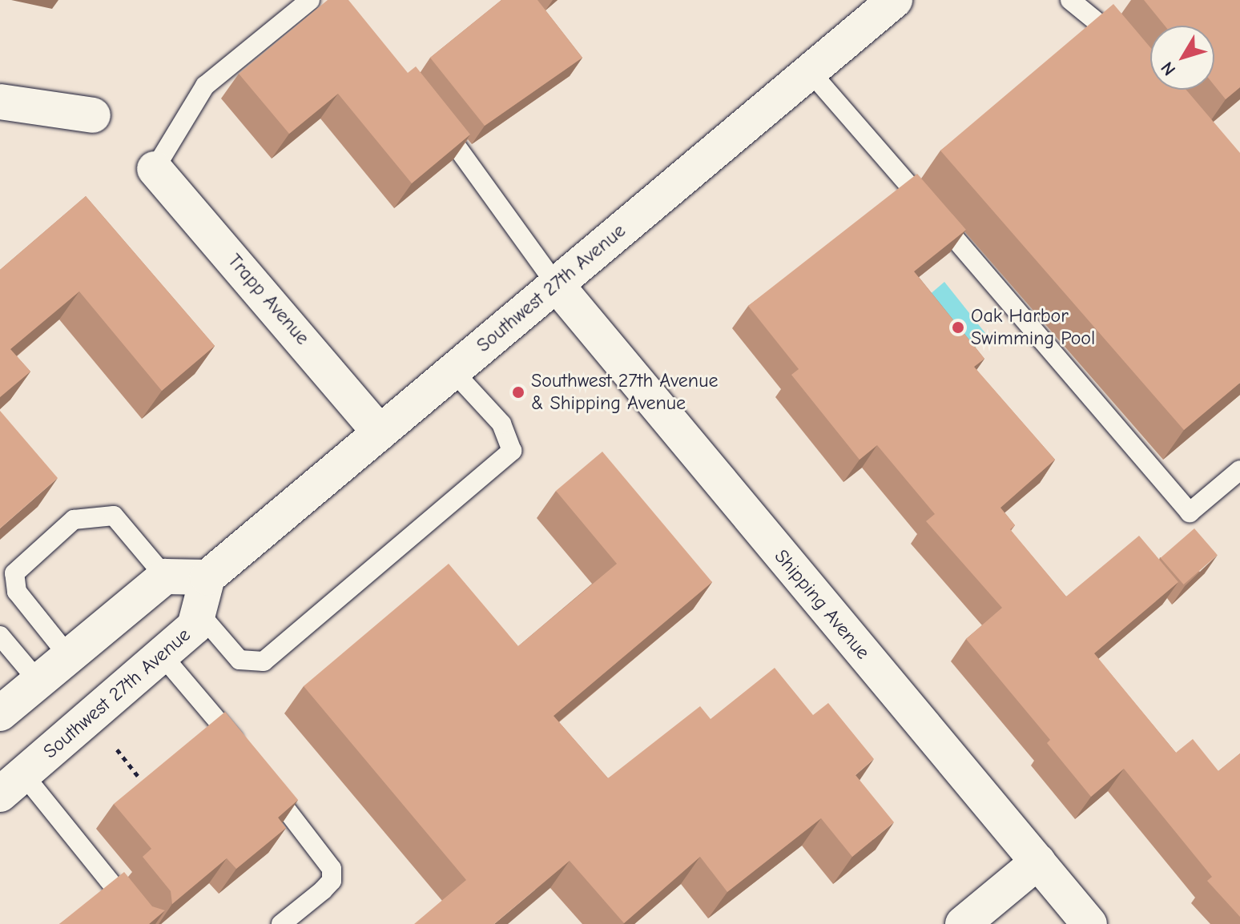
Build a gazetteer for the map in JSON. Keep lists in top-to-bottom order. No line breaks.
{"streets":{"main road":["Southwest 27th Avenue","Trapp Avenue","Shipping Avenue"]},"crossings":[["Southwest 27th Avenue","Trapp Avenue"],["Southwest 27th Avenue","Shipping Avenue"]],"places":["Oak Harbor Swimming Pool","Southwest 27th Avenue & Shipping Avenue"],"north":"bottom left"}
